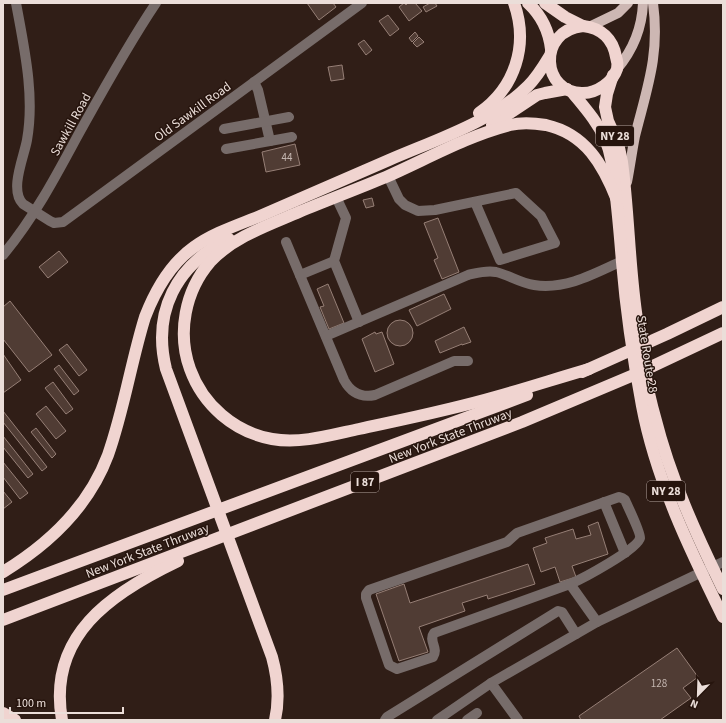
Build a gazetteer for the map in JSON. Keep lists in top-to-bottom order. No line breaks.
{"streets":{"highway":["NY 28","State Route 28","New York State Thruway","I 87"],"street":["Old Sawkill Road","Sawkill Road"]},"crossings":[["Old Sawkill Road","Sawkill Road"]],"house_numbers":["44","128"],"scale_bar":"100 m","north":"bottom left"}
